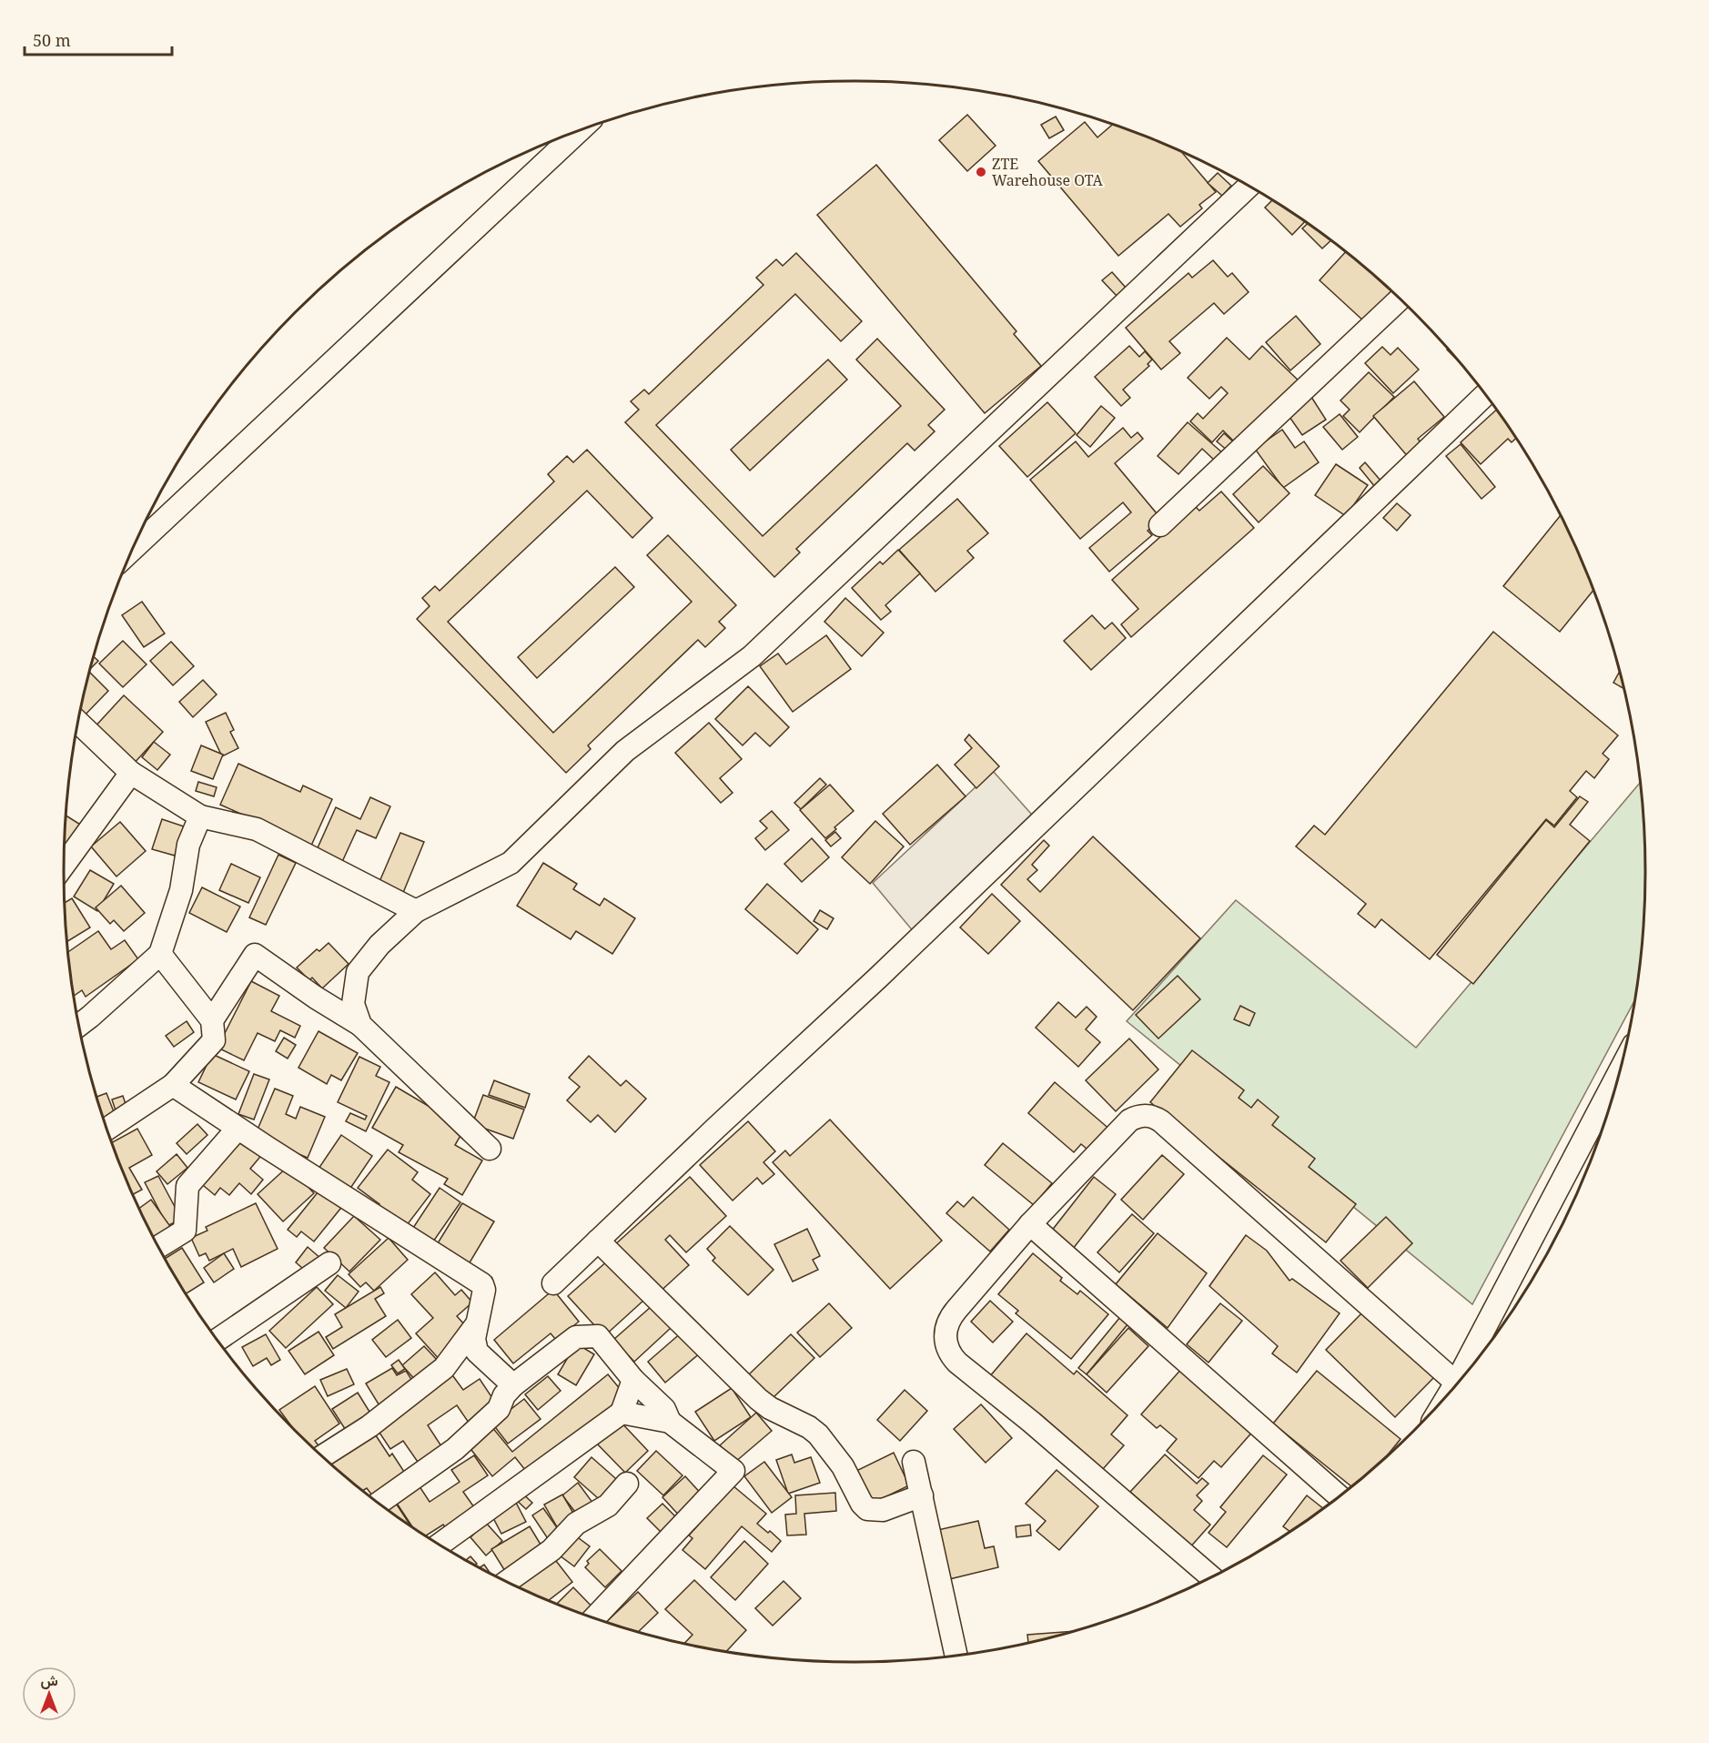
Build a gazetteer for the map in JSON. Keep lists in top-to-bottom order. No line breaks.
{"places":["ZTE Warehouse OTA"],"scale_bar":"50 m","north":"top"}
